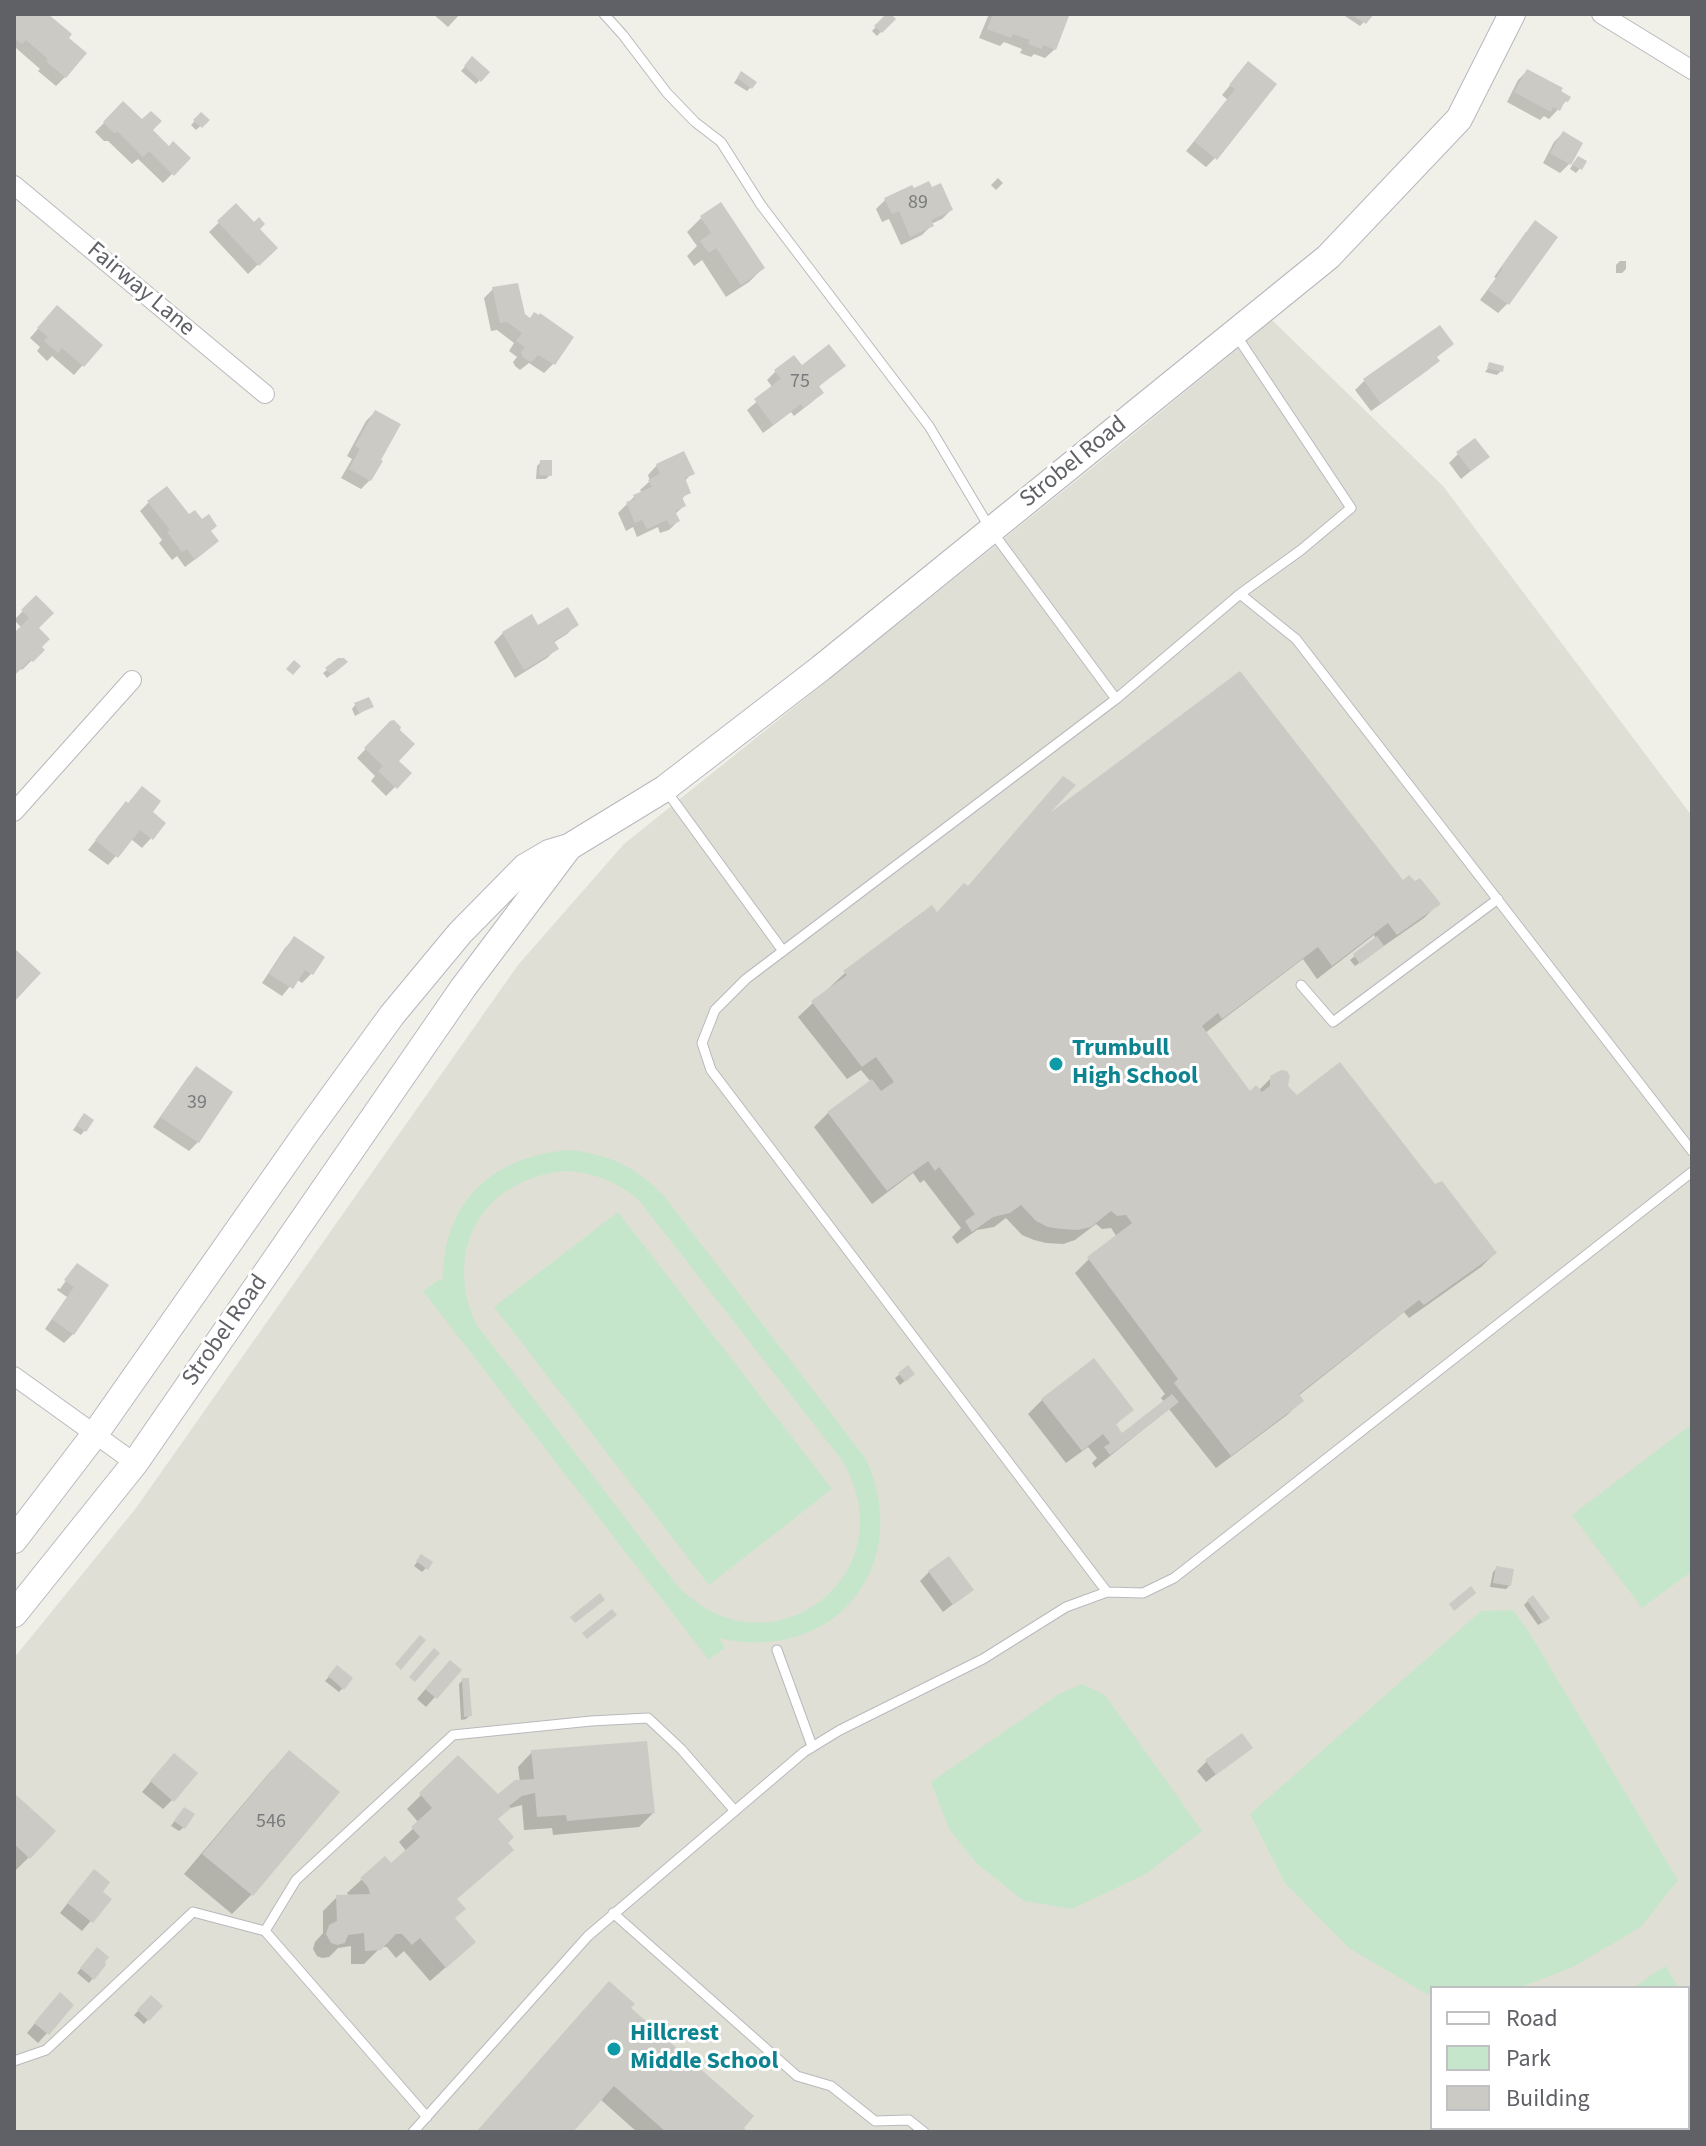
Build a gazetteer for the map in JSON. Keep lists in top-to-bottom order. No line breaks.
{"streets":{"street":["Fairway Lane","Strobel Road"]},"places":["Trumbull High School","Hillcrest Middle School"],"house_numbers":["89","75","39","546"],"legend":["Road","Park","Building"]}
